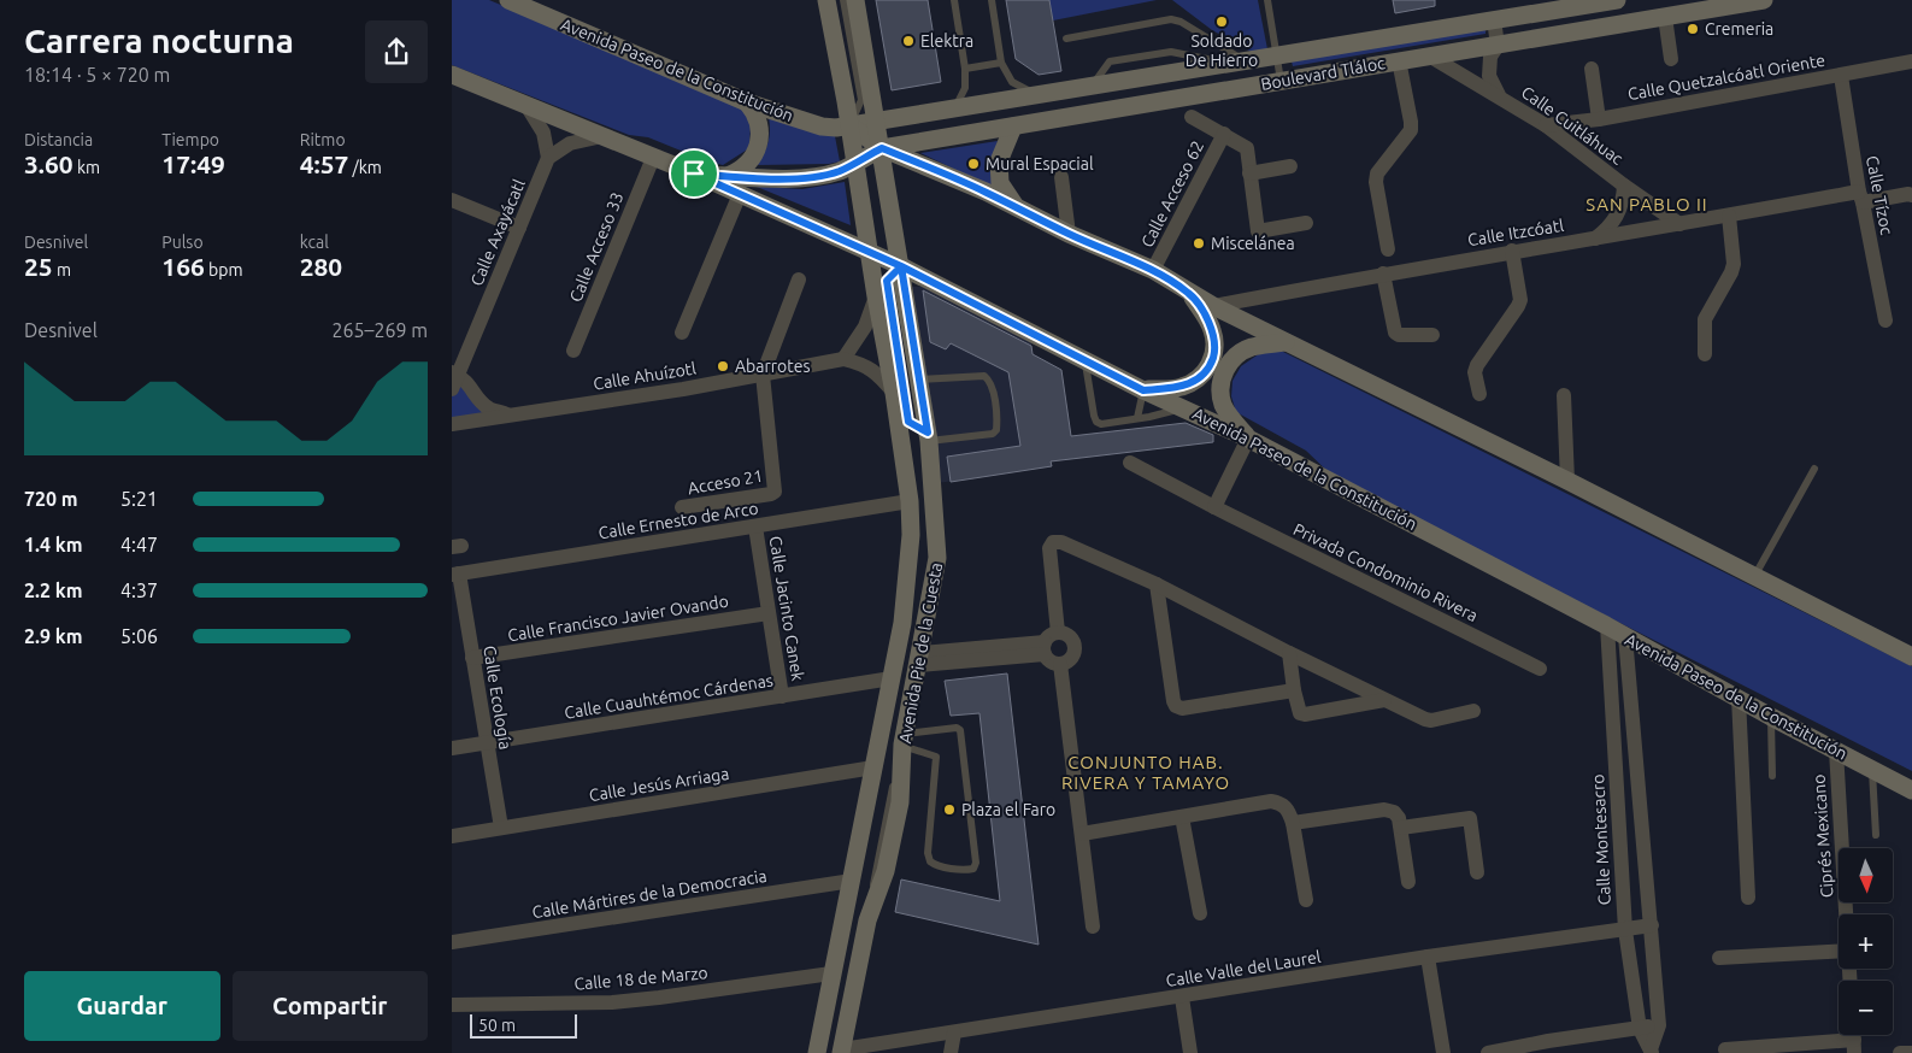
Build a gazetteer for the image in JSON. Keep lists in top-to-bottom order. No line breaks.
{"streets":{"street":["Avenida Paseo de la Constitución","Boulevard Tláloc","Calle Quetzalcóatl Oriente","Calle Cuitláhuac","Calle Acceso 62","Calle Tízoc","Calle Axayácatl","Calle Itzcóatl","Calle Acceso 33","Calle Ahuízotl","Acceso 21","Calle Ernesto de Arco","Privada Condominio Rivera","Calle Jacinto Canek","Calle Francisco Javier Ovando","Avenida Pie de la Cuesta","Calle Cuauhtémoc Cárdenas","Calle Ecología","Calle Jesús Arriaga","Ciprés Mexicano","Calle Montesacro","Calle Mártires de la Democracia","Calle Valle del Laurel","Calle 18 de Marzo"]},"crossings":[["Avenida Paseo de la Constitución","Boulevard Tláloc"],["Avenida Paseo de la Constitución","Calle Acceso 33"],["Avenida Paseo de la Constitución","Avenida Pie de la Cuesta"],["Avenida Paseo de la Constitución","Ciprés Mexicano"],["Avenida Paseo de la Constitución","Calle Montesacro"],["Boulevard Tláloc","Calle Cuitláhuac"],["Boulevard Tláloc","Avenida Pie de la Cuesta"],["Calle Quetzalcóatl Oriente","Calle Cuitláhuac"],["Calle Quetzalcóatl Oriente","Calle Tízoc"],["Calle Cuitláhuac","Calle Itzcóatl"],["Calle Tízoc","Calle Itzcóatl"],["Calle Ahuízotl","Acceso 21"],["Calle Ernesto de Arco","Calle Jacinto Canek"],["Calle Ernesto de Arco","Avenida Pie de la Cuesta"],["Calle Ernesto de Arco","Calle Ecología"],["Calle Jacinto Canek","Calle Francisco Javier Ovando"],["Calle Jacinto Canek","Calle Cuauhtémoc Cárdenas"],["Calle Francisco Javier Ovando","Calle Ecología"],["Avenida Pie de la Cuesta","Calle Cuauhtémoc Cárdenas"],["Avenida Pie de la Cuesta","Calle Jesús Arriaga"],["Avenida Pie de la Cuesta","Calle Mártires de la Democracia"],["Avenida Pie de la Cuesta","Calle Valle del Laurel"],["Avenida Pie de la Cuesta","Calle 18 de Marzo"],["Calle Cuauhtémoc Cárdenas","Calle Ecología"],["Calle Ecología","Calle Jesús Arriaga"],["Calle Montesacro","Calle Valle del Laurel"]],"districts":["SAN PABLO II","CONJUNTO HAB. RIVERA Y TAMAYO"],"places":["Soldado De Hierro","Cremeria","Elektra","Mural Espacial","Miscelánea","Abarrotes","Plaza el Faro"],"scale_bar":"50 m","north":"bottom","page":{"heading":["Carrera nocturna","18:14 · 5 × 720 m"],"stats":[["Distancia","3.60 km"],["Tiempo","17:49"],["Ritmo","4:57 /km"],["Desnivel","25 m"],["Pulso","166 bpm"],["kcal","280"]],"chart":["Desnivel","265–269 m"],"list":[{"name":"720 m","note":"5:21"},{"name":"1.4 km","note":"4:47"},{"name":"2.2 km","note":"4:37"},{"name":"2.9 km","note":"5:06"}],"map_buttons":["+","−"],"buttons":["Guardar","Compartir"],"scale":"50 m"}}
